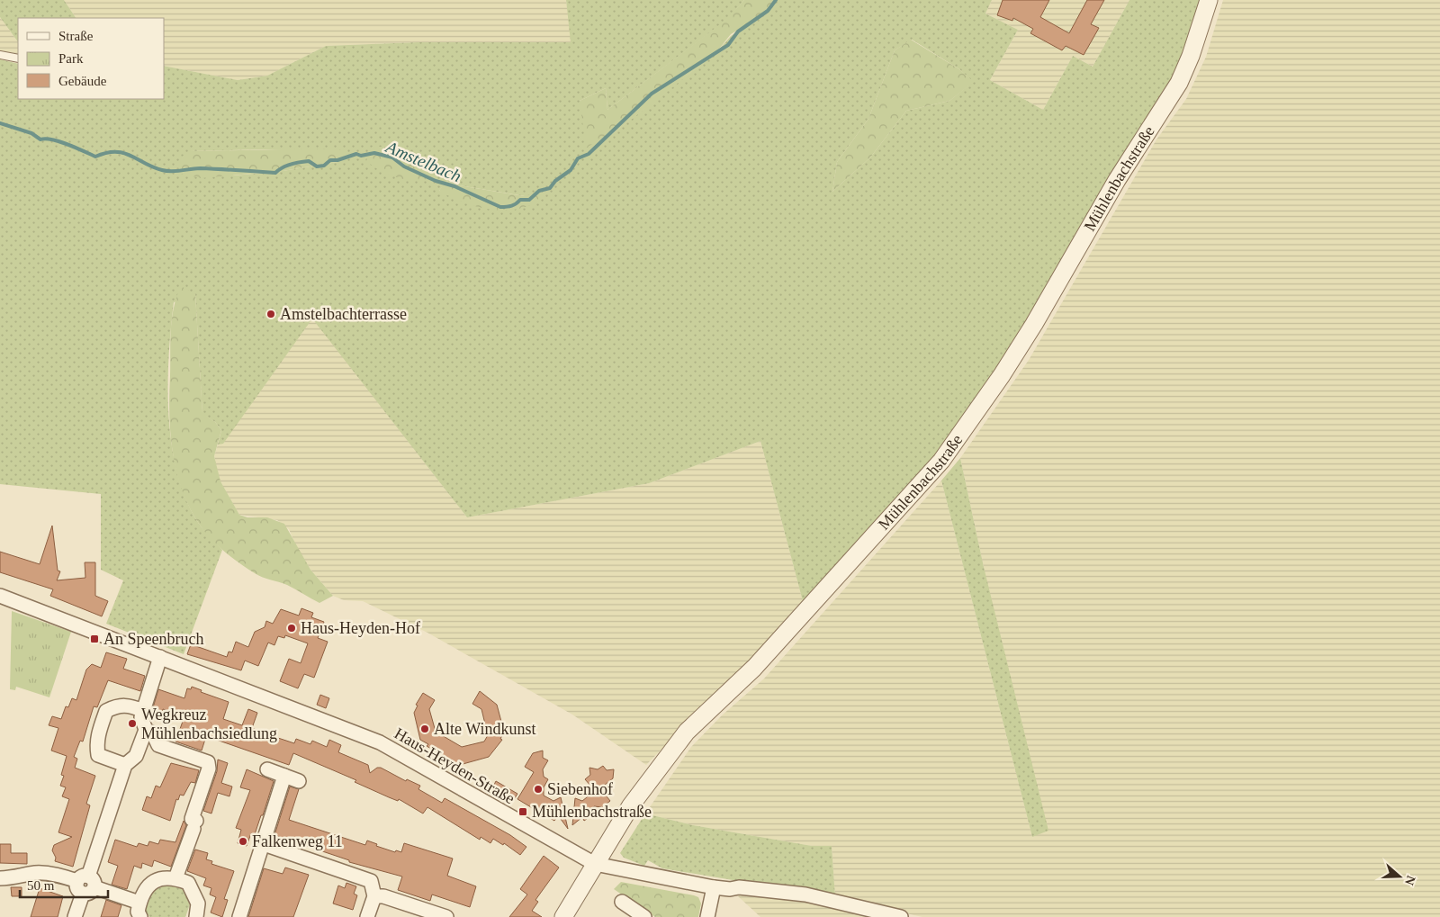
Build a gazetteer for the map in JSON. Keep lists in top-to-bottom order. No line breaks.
{"streets":{"street":["Mühlenbachstraße","Haus-Heyden-Straße"]},"crossings":[["Mühlenbachstraße","Haus-Heyden-Straße"]],"water":["Amstelbach"],"places":{"other":["Amstelbachterrasse","Haus-Heyden-Hof","Wegkreuz Mühlenbachsiedlung","Alte Windkunst","Siebenhof","Falkenweg 11"],"transit":["An Speenbruch","Mühlenbachstraße"]},"legend":["Straße","Park","Gebäude"],"scale_bar":"50 m","north":"right"}
